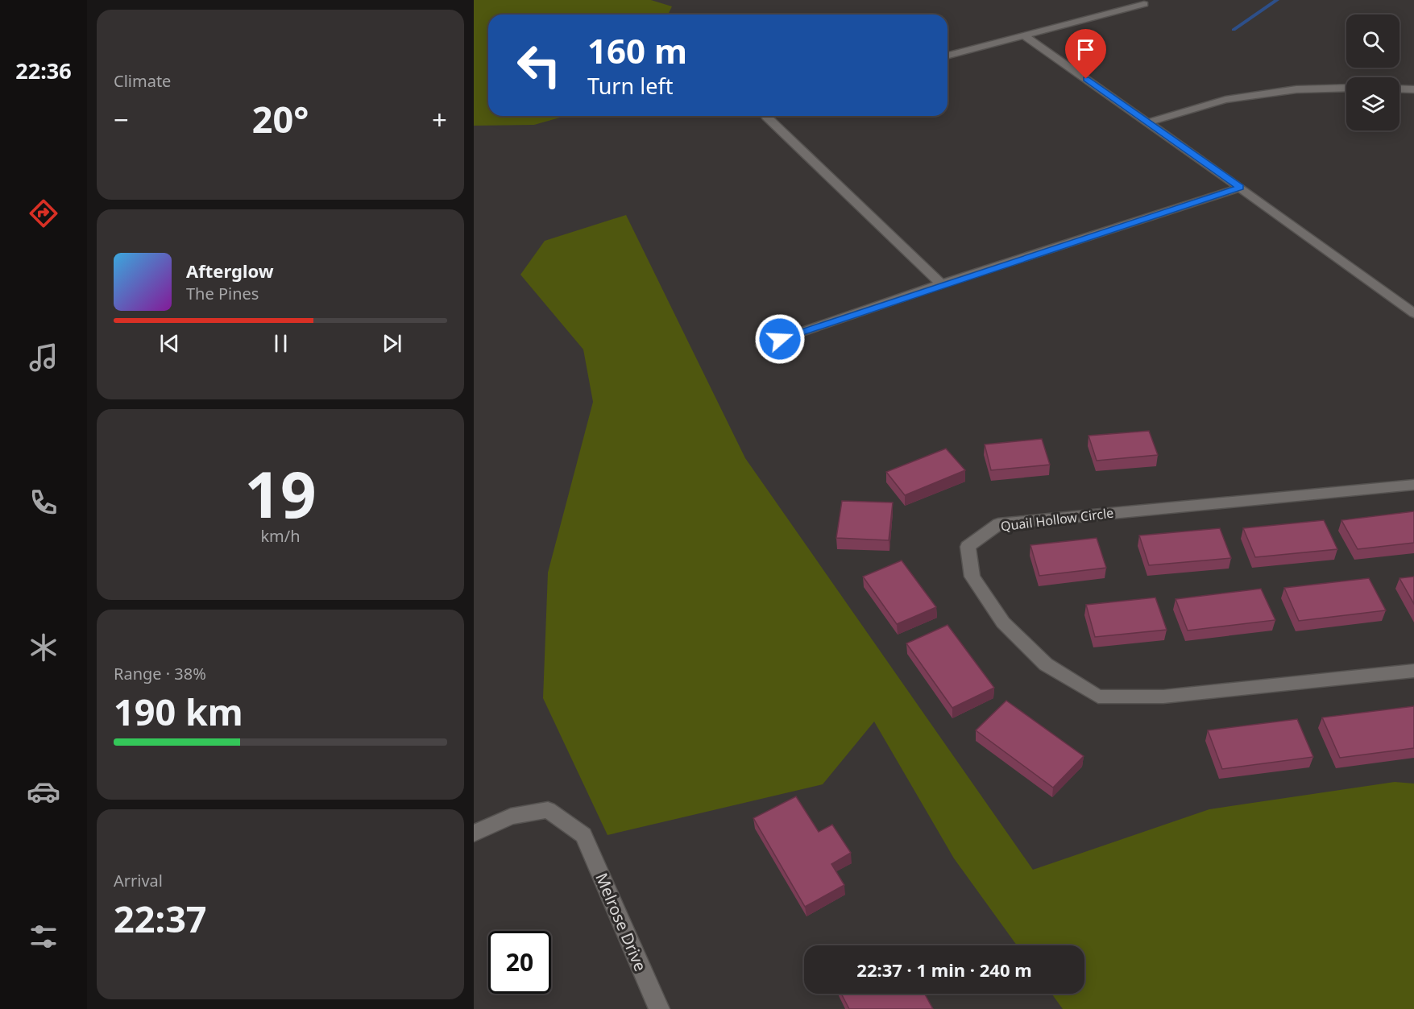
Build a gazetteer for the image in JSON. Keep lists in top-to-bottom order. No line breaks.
{"streets":{"street":["Quail Hollow Circle","Melrose Drive"]},"page":{"tabs":"22:36","tile":["Climate",["19","km/h"],["Range · 38%","190 km"],["Arrival","22:37"]],"turn":["160 m","Turn left"],"heat":["−","20°","+"],"song":["Afterglow","The Pines"],"limit":"20","trip":"22:37 · 1 min · 240 m"}}
